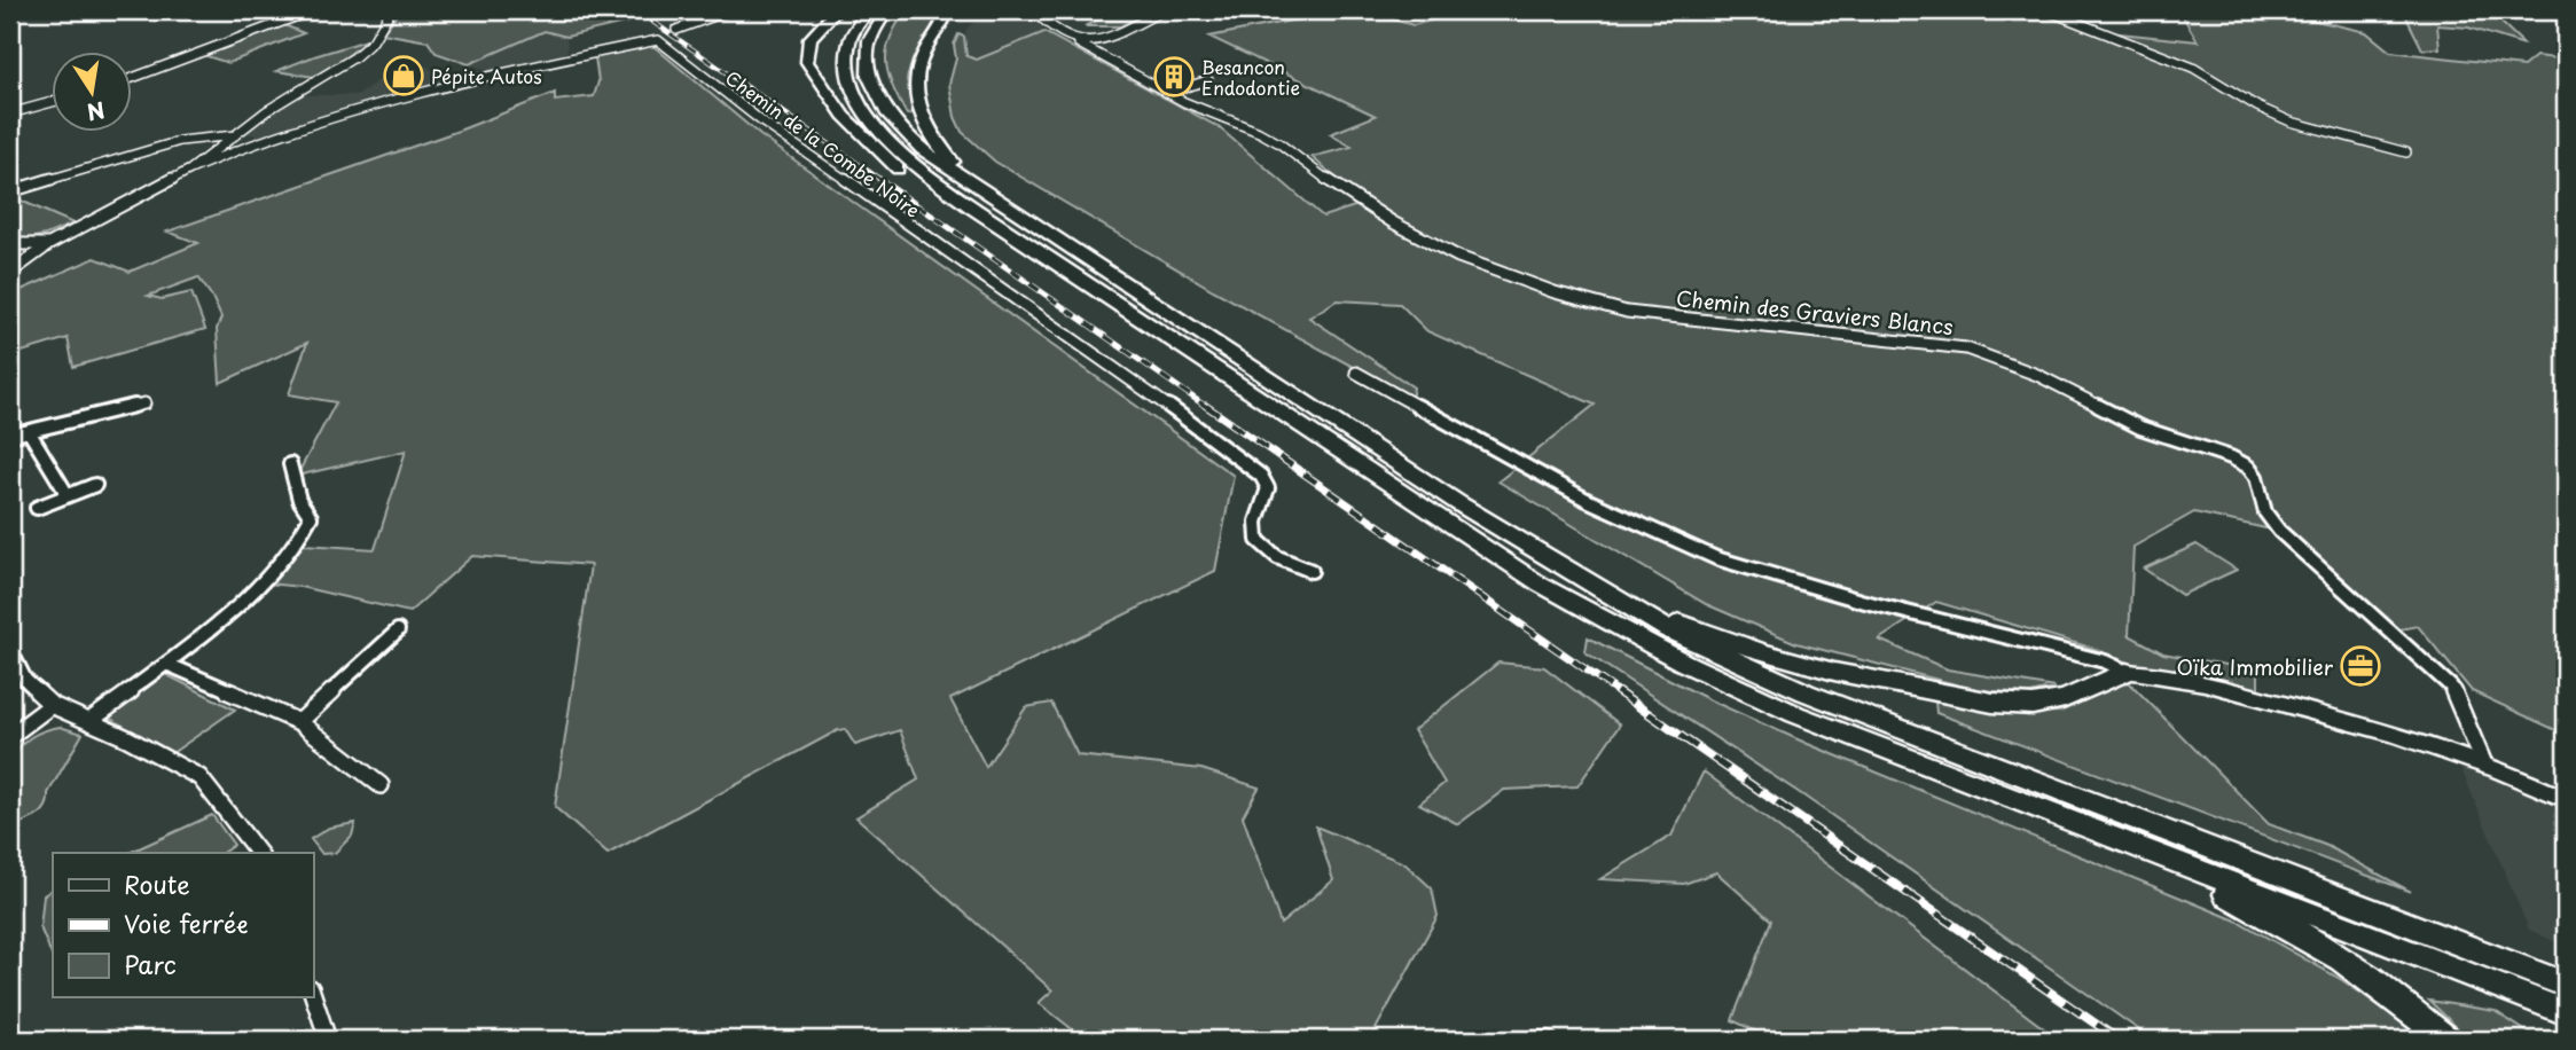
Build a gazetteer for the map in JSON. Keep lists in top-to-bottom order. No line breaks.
{"streets":{"street":["Chemin de la Combe Noire","Chemin des Graviers Blancs"]},"places":{"shop":["Pépite Autos"],"building":["Besancon Endodontie"],"office":["Oïka Immobilier"]},"legend":["Route","Voie ferrée","Parc"],"north":"bottom"}
